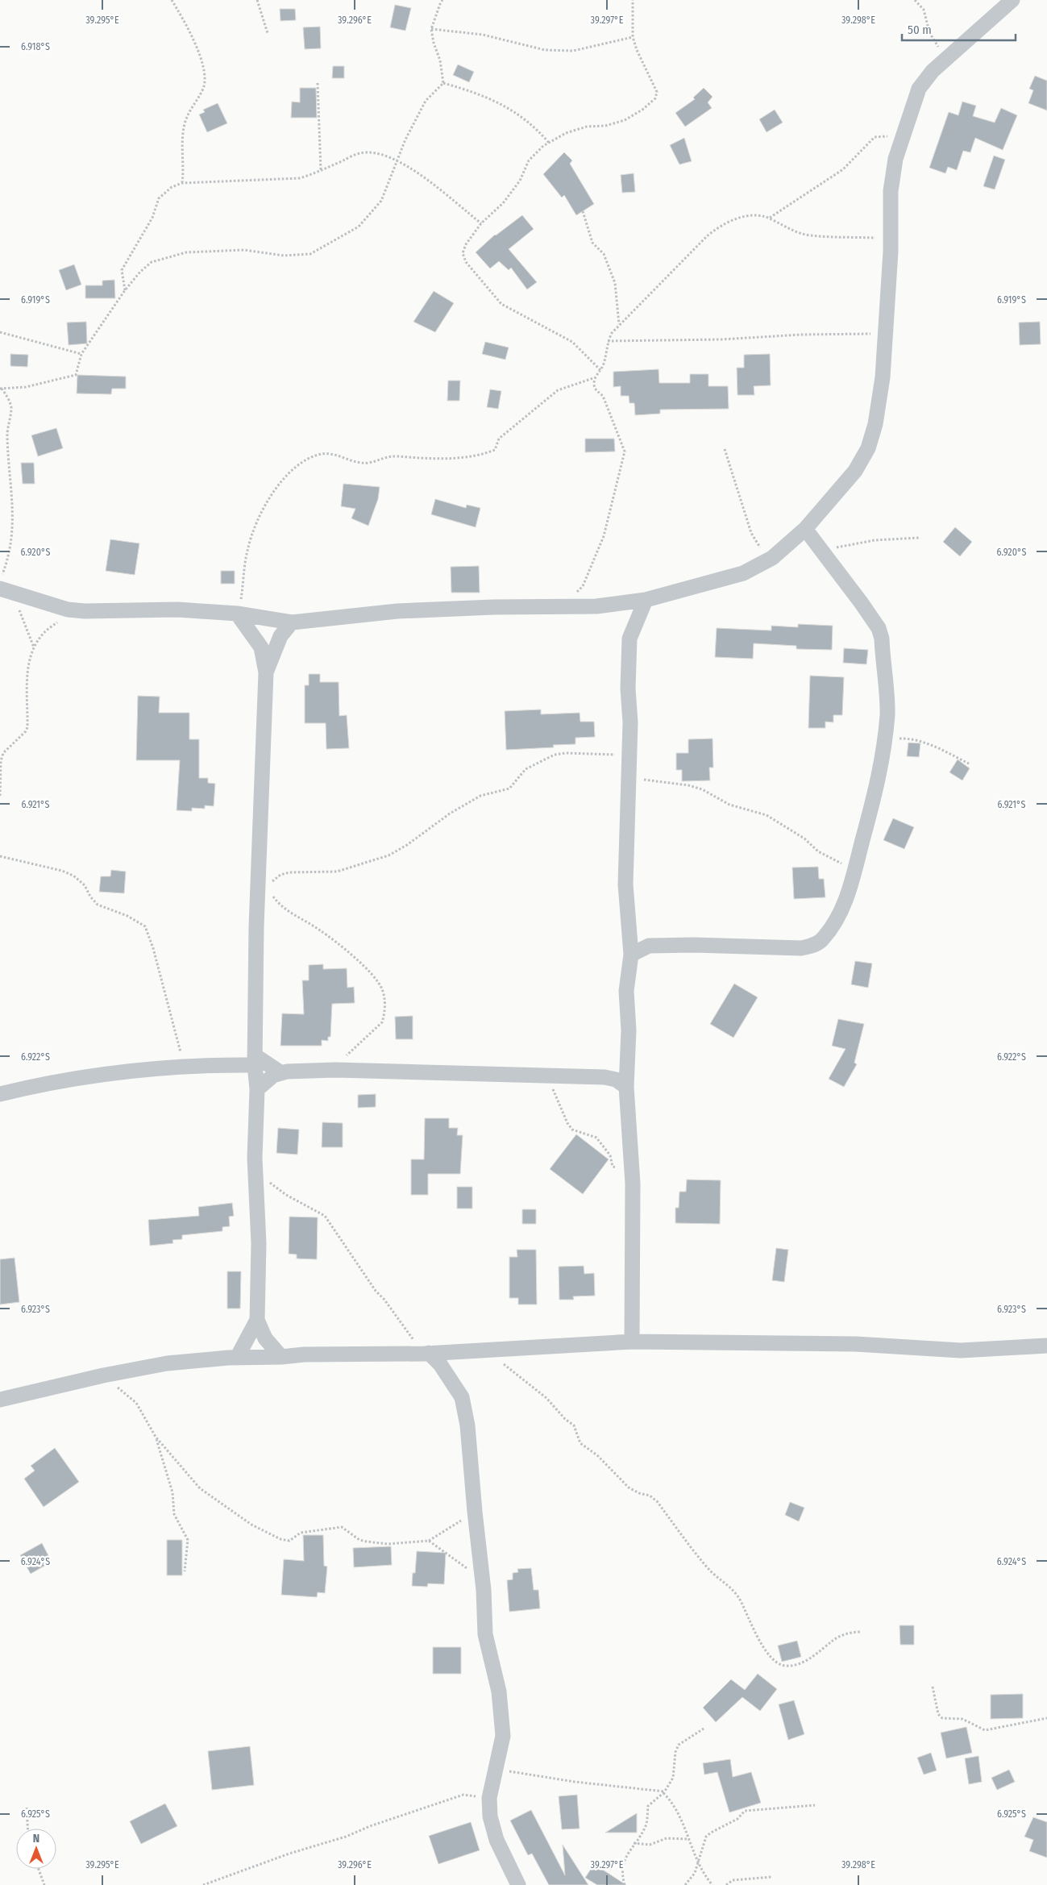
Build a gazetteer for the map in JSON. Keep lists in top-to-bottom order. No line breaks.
{"scale_bar":"50 m","north":"top","coordinates":["39.295°E","39.296°E","39.297°E","39.298°E","6.918°S","6.919°S","6.920°S","6.921°S","6.922°S","6.923°S","6.924°S","6.925°S"]}
